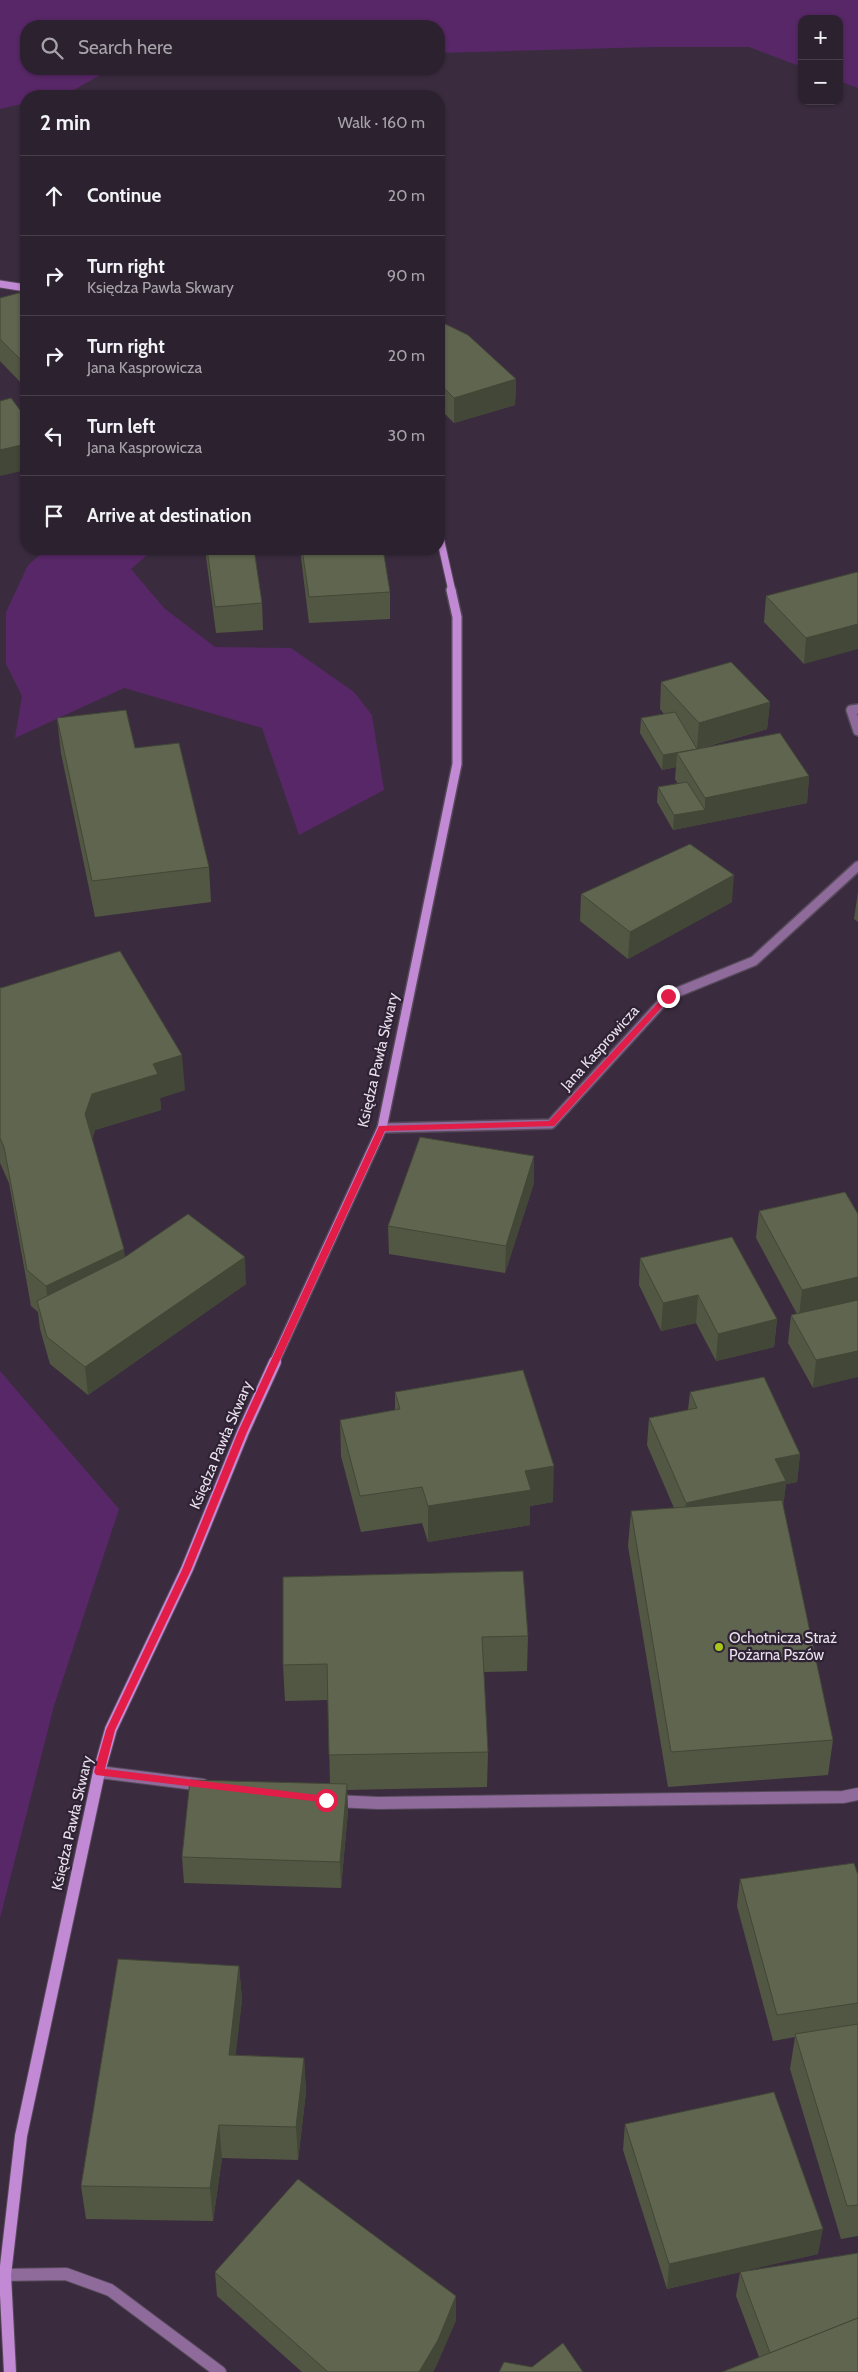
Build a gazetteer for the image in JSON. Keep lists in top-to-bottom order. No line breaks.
{"streets":{"main road":["Księdza Pawła Skwary"],"street":["Jana Kasprowicza"]},"crossings":[["Jana Kasprowicza","Księdza Pawła Skwary"]],"places":["Ochotnicza Straż Pożarna Pszów"],"page":{"map_buttons":["+","−"],"search":"Search here","heading":["2 min","Walk · 160 m"],"list":[["Continue","20 m"],["Turn right","Księdza Pawła Skwary","90 m"],["Turn right","Jana Kasprowicza","20 m"],["Turn left","Jana Kasprowicza","30 m"],"Arrive at destination"]}}
